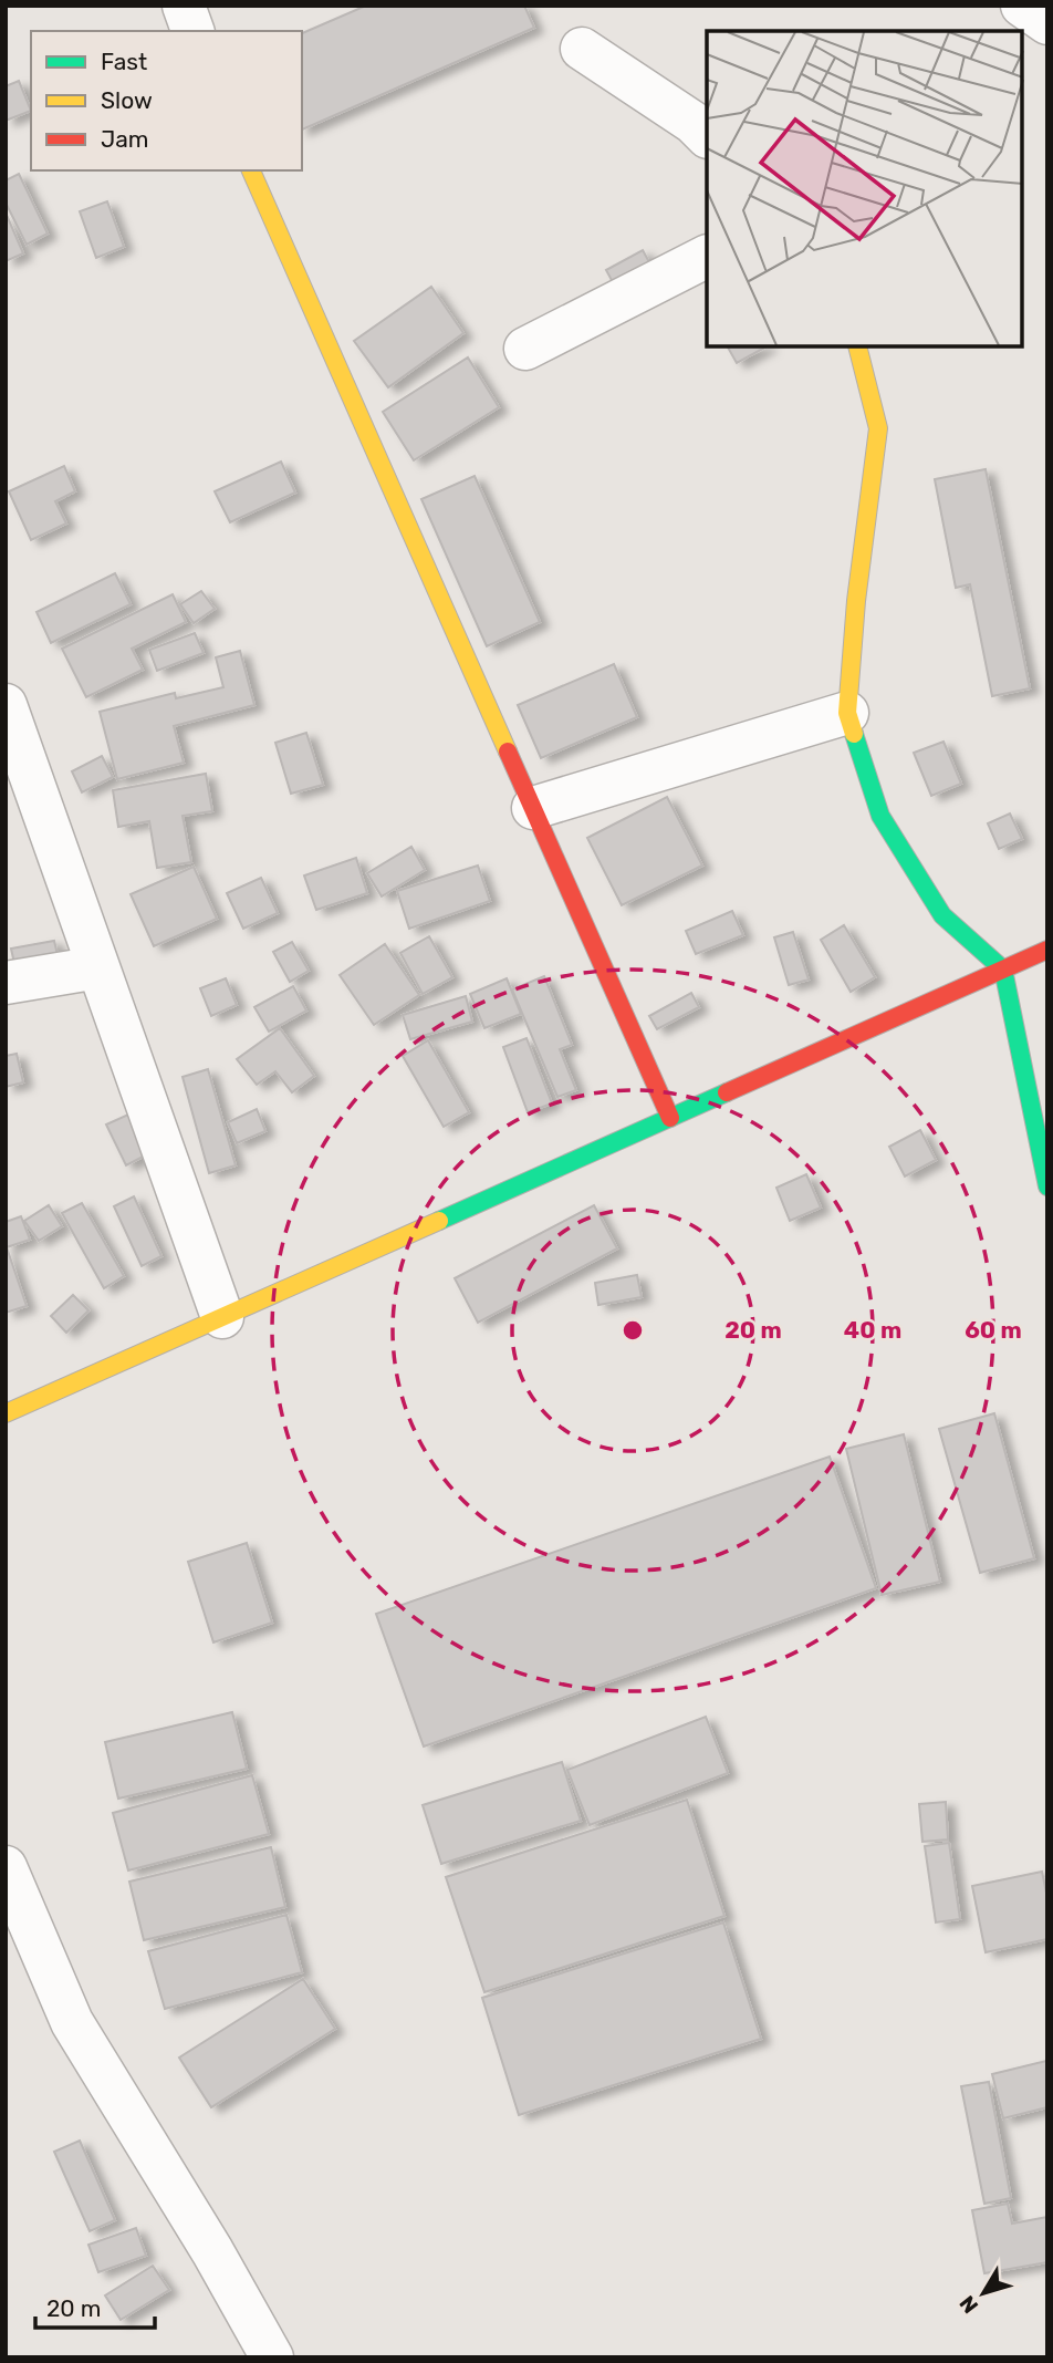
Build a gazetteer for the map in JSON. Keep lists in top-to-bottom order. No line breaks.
{"legend":["Fast","Slow","Jam"],"scale_bar":"20 m","north":"bottom left","rings":["20 m","40 m","60 m"]}
